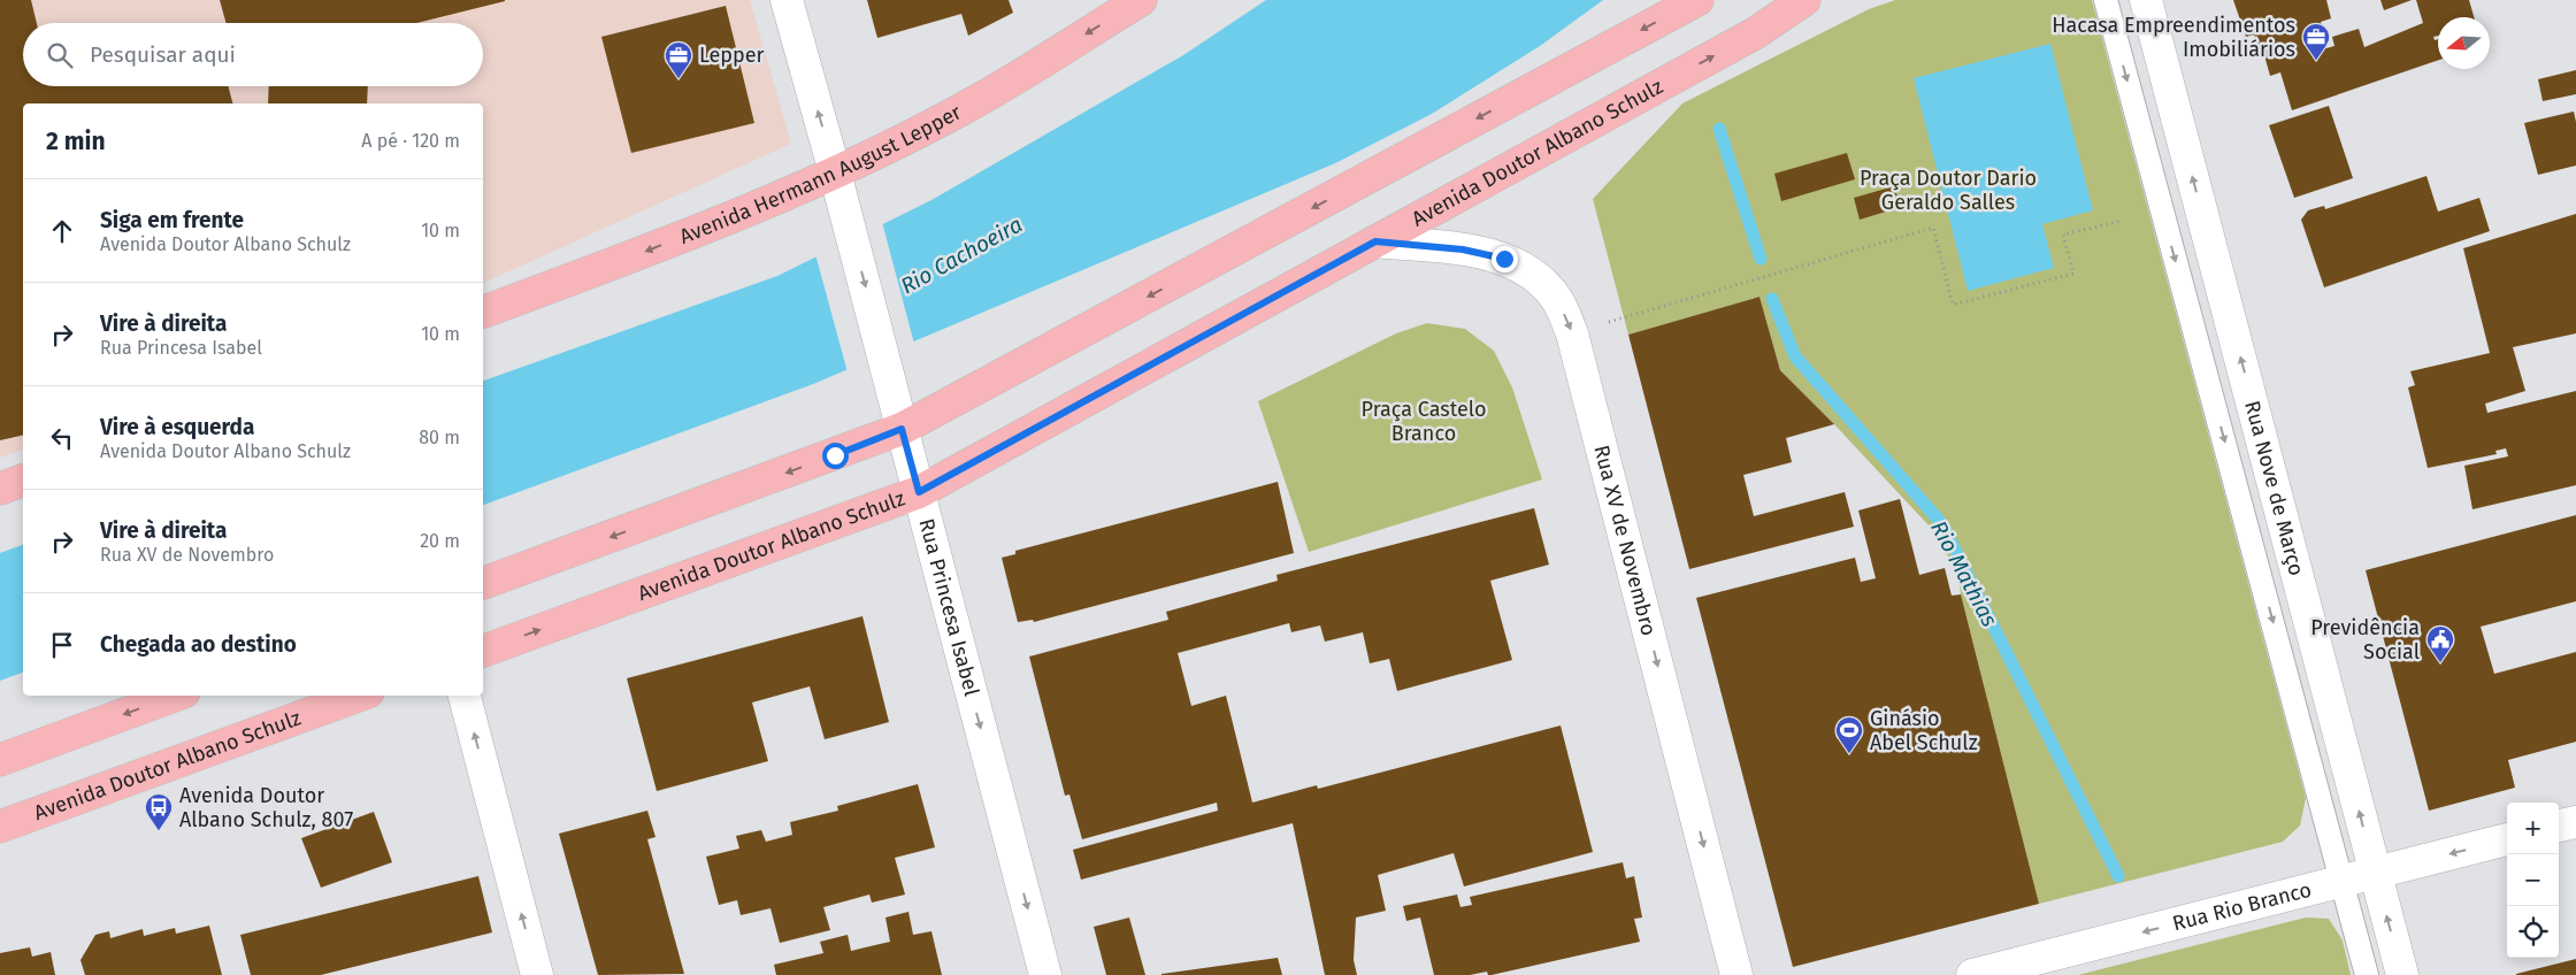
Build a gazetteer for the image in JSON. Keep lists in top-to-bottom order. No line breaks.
{"streets":{"main road":["Avenida Doutor Albano Schulz","Avenida Hermann August Lepper"],"street":["Rua Nove de Março","Rua XV de Novembro","Rua Princesa Isabel","Rua Rio Branco"]},"crossings":[["Avenida Doutor Albano Schulz","Rua XV de Novembro"],["Avenida Doutor Albano Schulz","Rua Princesa Isabel"],["Avenida Hermann August Lepper","Rua Princesa Isabel"],["Rua Nove de Março","Rua Rio Branco"]],"one_way":["Rua Nove de Março","Rua XV de Novembro","Rua Rio Branco"],"water":["Rio Cachoeira","Rio Mathias"],"parks":["Praça Doutor Dario Geraldo Salles","Praça Castelo Branco"],"places":{"office":["Hacasa Empreendimentos Imobiliários","Lepper"],"public building":["Previdência Social"],"sports":["Ginásio Abel Schulz"],"bus stop":["Avenida Doutor Albano Schulz, 807"]},"north":"left","page":{"search":"Pesquisar aqui","heading":["2 min","A pé · 120 m"],"list":[["Siga em frente","Avenida Doutor Albano Schulz","10 m"],["Vire à direita","Rua Princesa Isabel","10 m"],["Vire à esquerda","Avenida Doutor Albano Schulz","80 m"],["Vire à direita","Rua XV de Novembro","20 m"],"Chegada ao destino"],"map_buttons":["+","−"]}}
